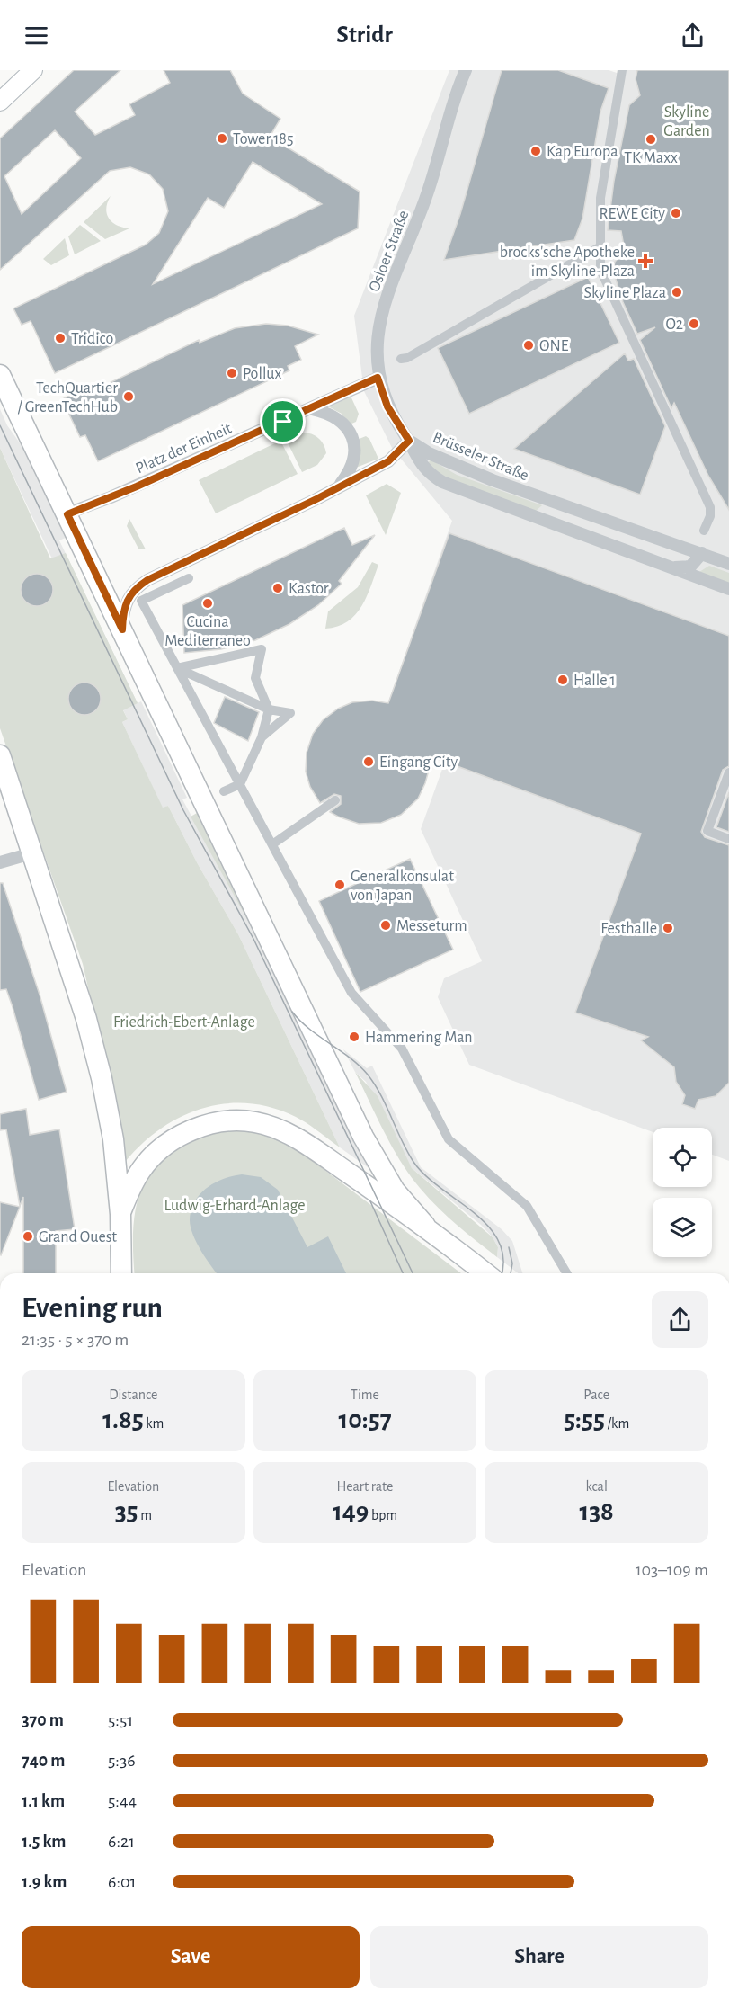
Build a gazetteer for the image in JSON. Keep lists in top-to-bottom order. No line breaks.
{"streets":{"street":["Osloer Straße","Platz der Einheit","Brüsseler Straße"]},"crossings":[["Osloer Straße","Platz der Einheit"],["Osloer Straße","Brüsseler Straße"]],"parks":["Skyline Garden","Friedrich-Ebert-Anlage","Ludwig-Erhard-Anlage"],"places":{"other":["Tower 185","TK Maxx","Kap Europa","REWE City","Skyline Plaza","O2","Tridico","ONE","Pollux","TechQuartier / GreenTechHub","Kastor","Cucina Mediterraneo","Halle 1","Eingang City","Generalkonsulat von Japan","Messeturm","Festhalle","Hammering Man","Grand Ouest"],"health":["brocks'sche Apotheke im Skyline-Plaza"]},"page":{"header":"Stridr","heading":["Evening run","21:35 · 5 × 370 m"],"stats":[["Distance","1.85 km"],["Time","10:57"],["Pace","5:55 /km"],["Elevation","35 m"],["Heart rate","149 bpm"],["kcal","138"]],"chart":["Elevation","103–109 m"],"list":[{"name":"370 m","note":"5:51"},{"name":"740 m","note":"5:36"},{"name":"1.1 km","note":"5:44"},{"name":"1.5 km","note":"6:21"},{"name":"1.9 km","note":"6:01"}],"buttons":["Save","Share"]}}
